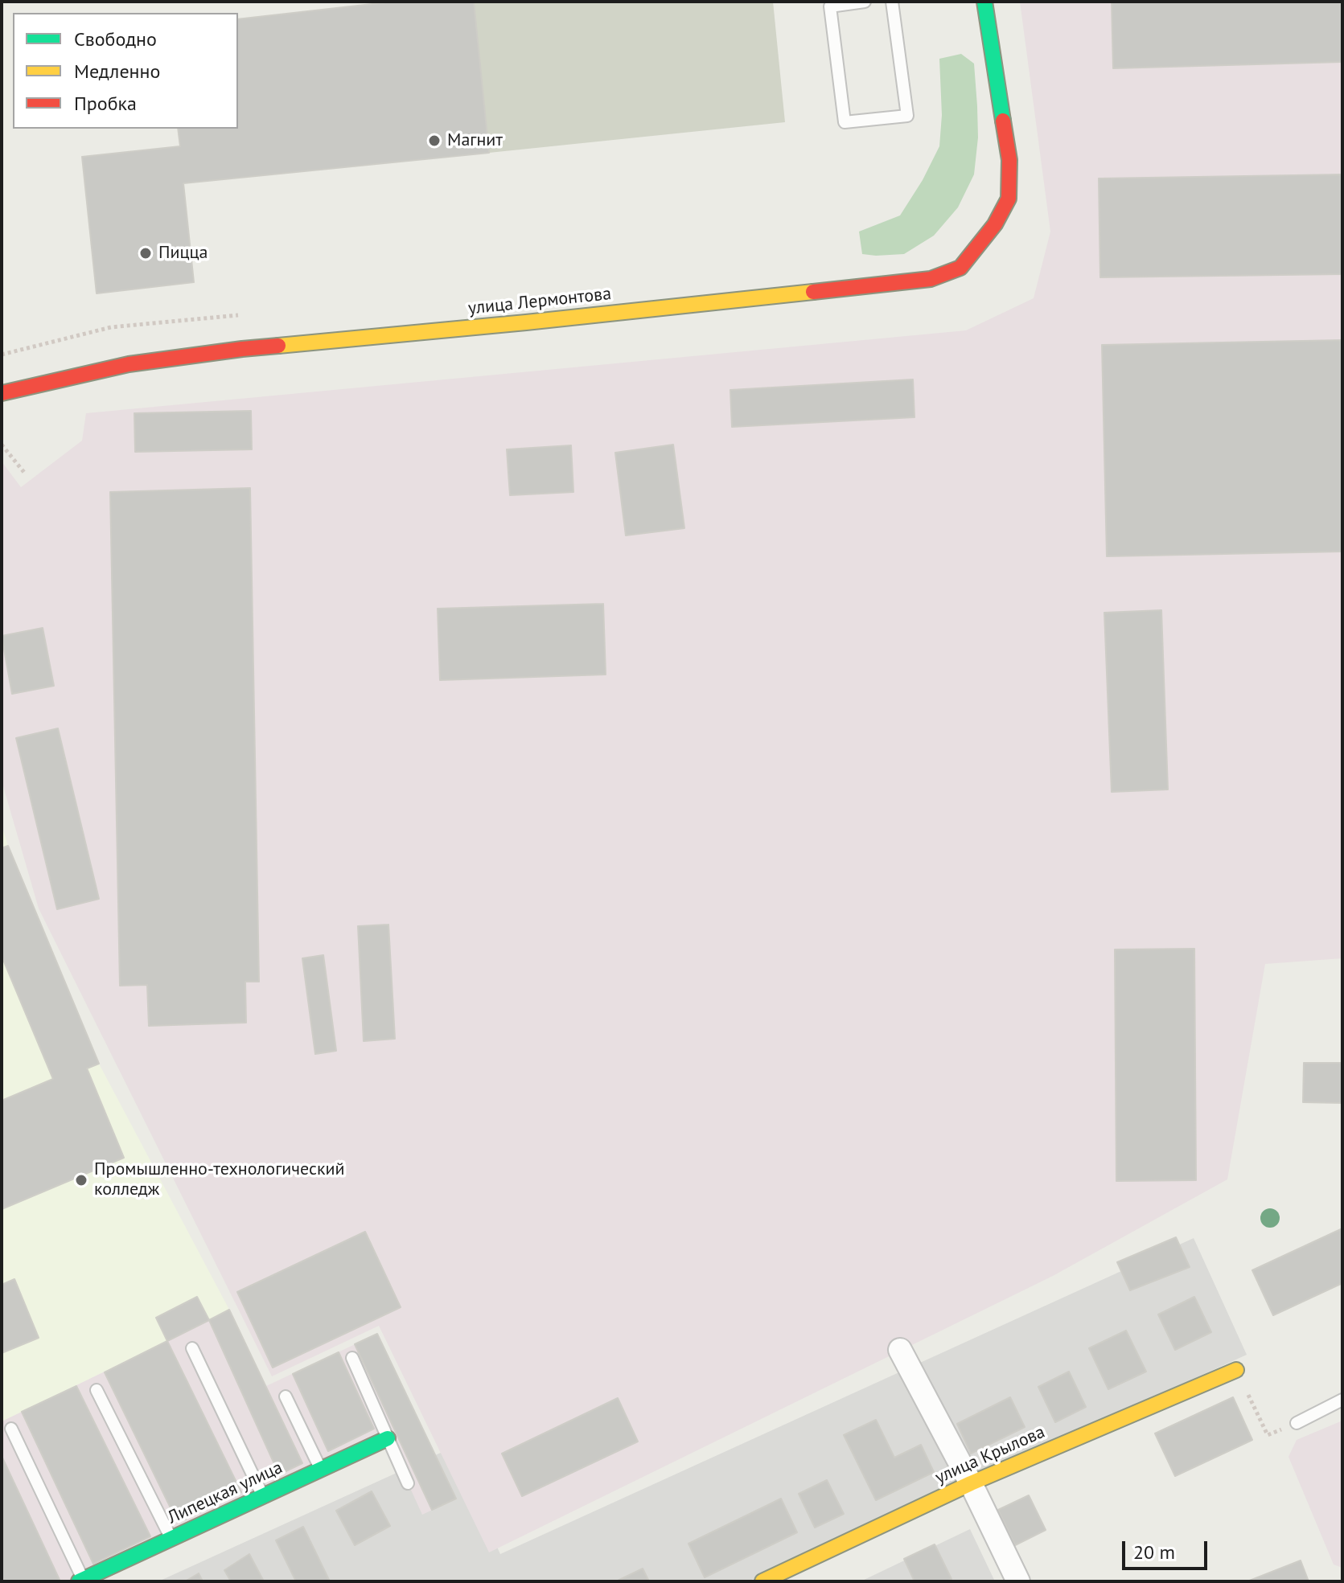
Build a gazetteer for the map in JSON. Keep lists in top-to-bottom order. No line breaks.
{"streets":{"street":["улица Лермонтова","улица Крылова","Липецкая улица"]},"places":["Магнит","Пицца","Промышленно-технологический колледж"],"legend":["Свободно","Медленно","Пробка"],"scale_bar":"20 m"}
